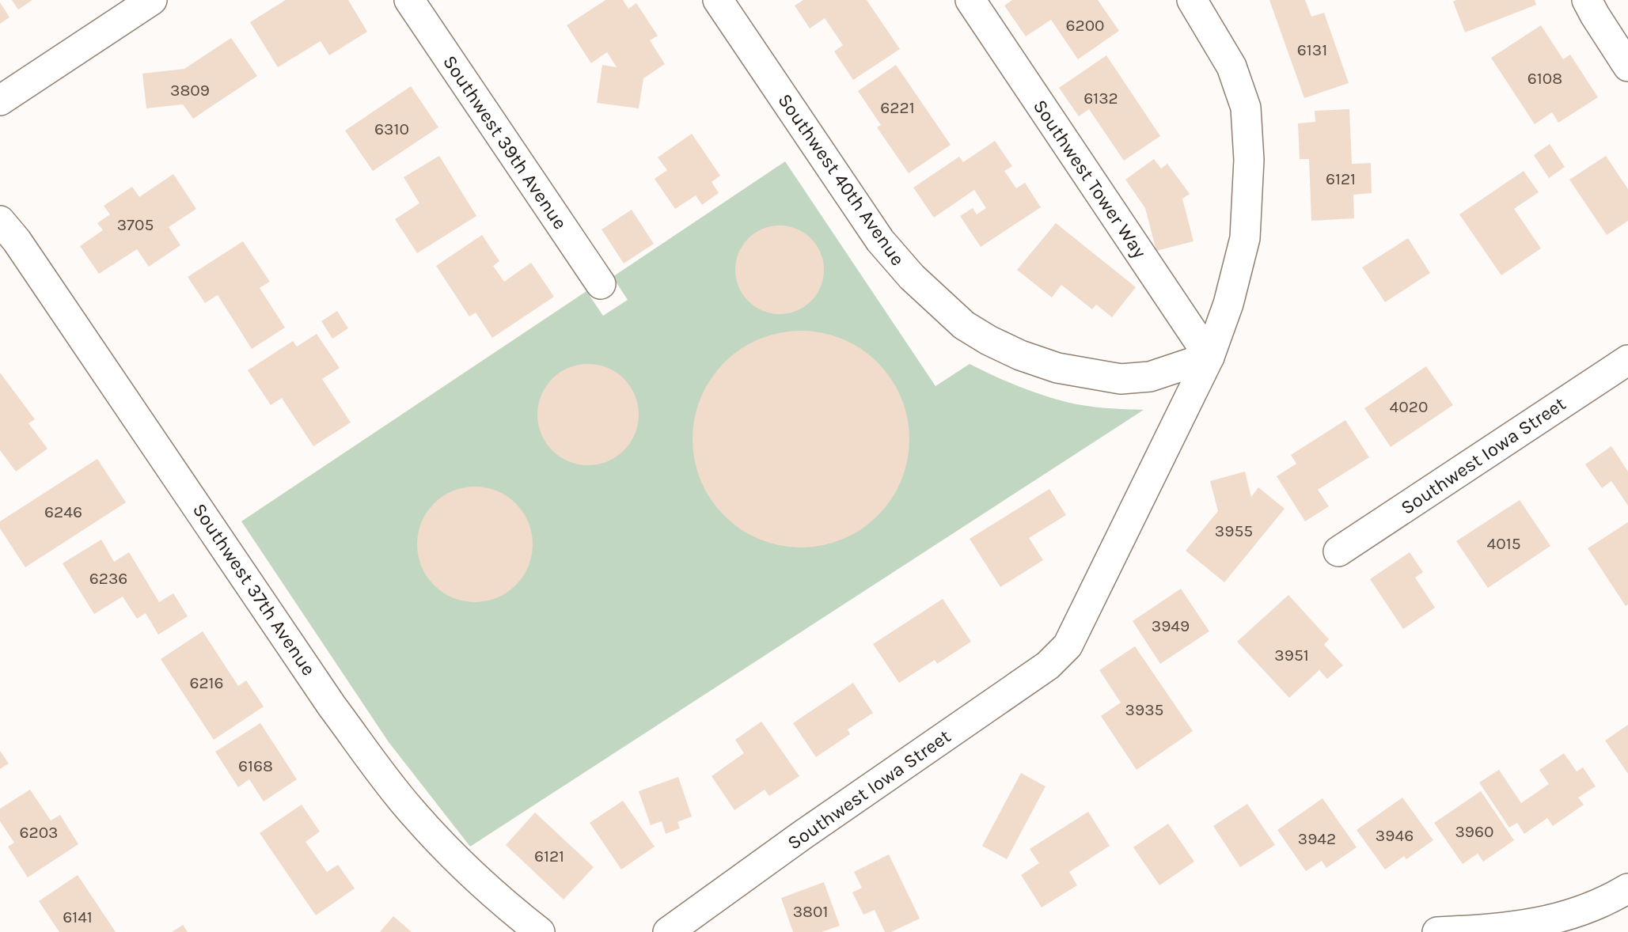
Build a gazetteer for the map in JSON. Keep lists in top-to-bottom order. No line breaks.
{"streets":{"street":["Southwest 39th Avenue","Southwest Tower Way","Southwest 40th Avenue","Southwest Iowa Street","Southwest 37th Avenue"]},"crossings":[["Southwest Tower Way","Southwest 40th Avenue"],["Southwest Tower Way","Southwest Iowa Street"],["Southwest 40th Avenue","Southwest Iowa Street"]],"house_numbers":["6200","6131","6108","3809","6132","6221","6310","6121","3705","4020","6246","3955","4015","6236","3949","3951","6216","3935","6168","3960","6203","3946","3942","6121","3801","6141"]}
